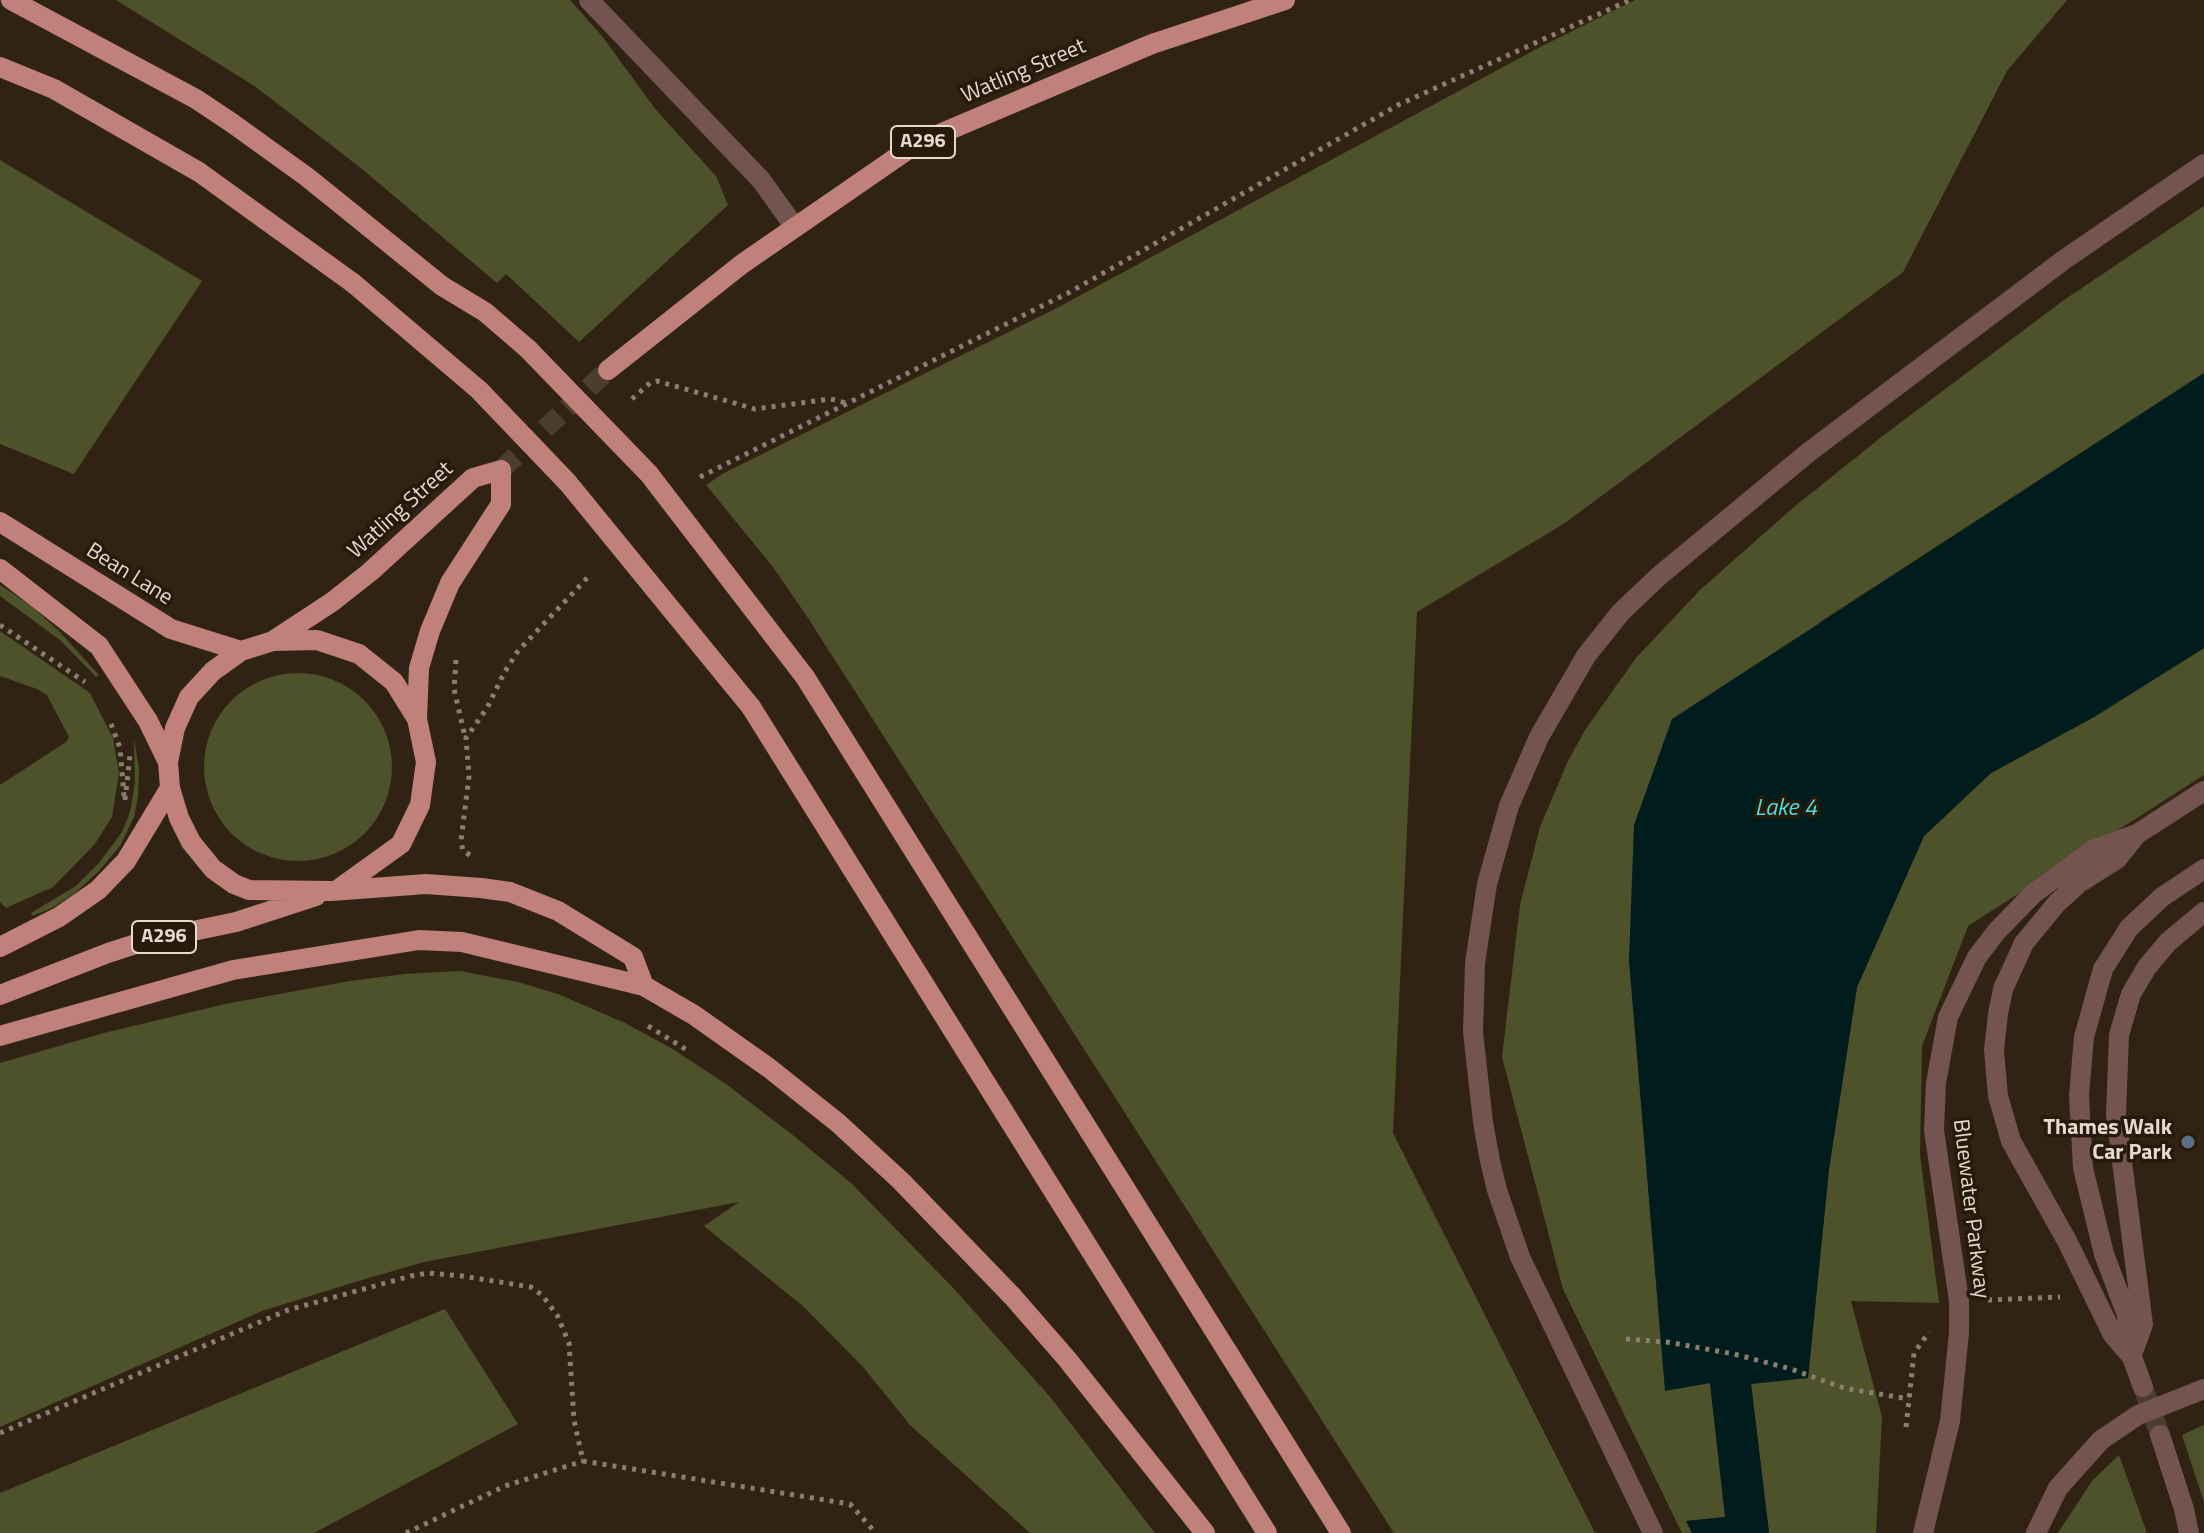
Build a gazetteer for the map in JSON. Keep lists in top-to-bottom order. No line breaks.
{"streets":{"main road":["Watling Street","A296","Bean Lane"],"street":["Bluewater Parkway"]},"crossings":[["Watling Street","A296"],["Watling Street","Bean Lane"],["A296","Bean Lane"]],"water":["Lake 4"],"places":["Thames Walk Car Park"]}
